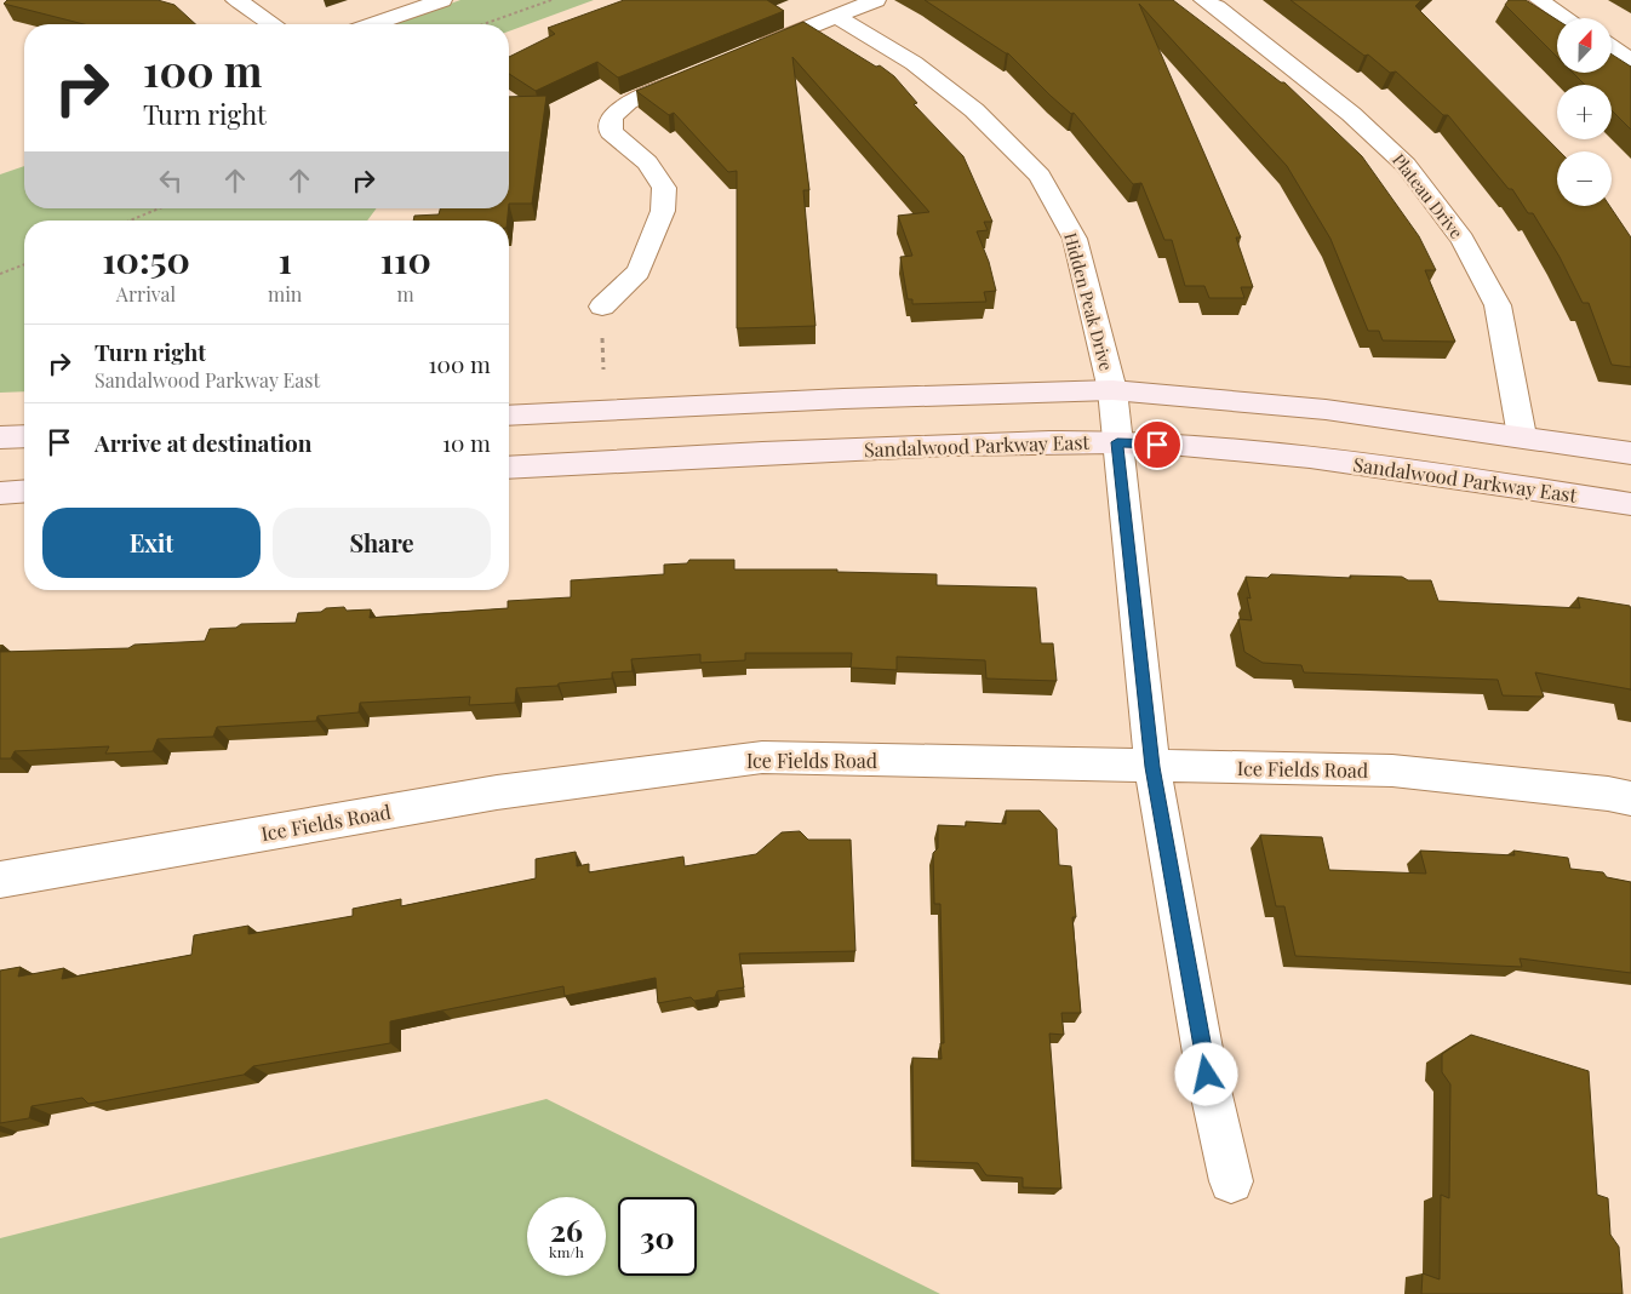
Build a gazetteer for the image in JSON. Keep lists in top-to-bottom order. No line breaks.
{"streets":{"main road":["Sandalwood Parkway East"],"street":["Plateau Drive","Hidden Peak Drive","Ice Fields Road"]},"crossings":[["Hidden Peak Drive","Sandalwood Parkway East"],["Hidden Peak Drive","Ice Fields Road"]],"north":"top","page":{"map_buttons":["+","−"],"turn":["100 m","Turn right"],"eta":["10:50","Arrival","1","min","110","m"],"list":[{"name":"Turn right","note":"Sandalwood Parkway East","value":"100 m"},{"name":"Arrive at destination","value":"10 m"}],"buttons":["Exit","Share"],"speed":"26 km/h","limit":"30"}}
